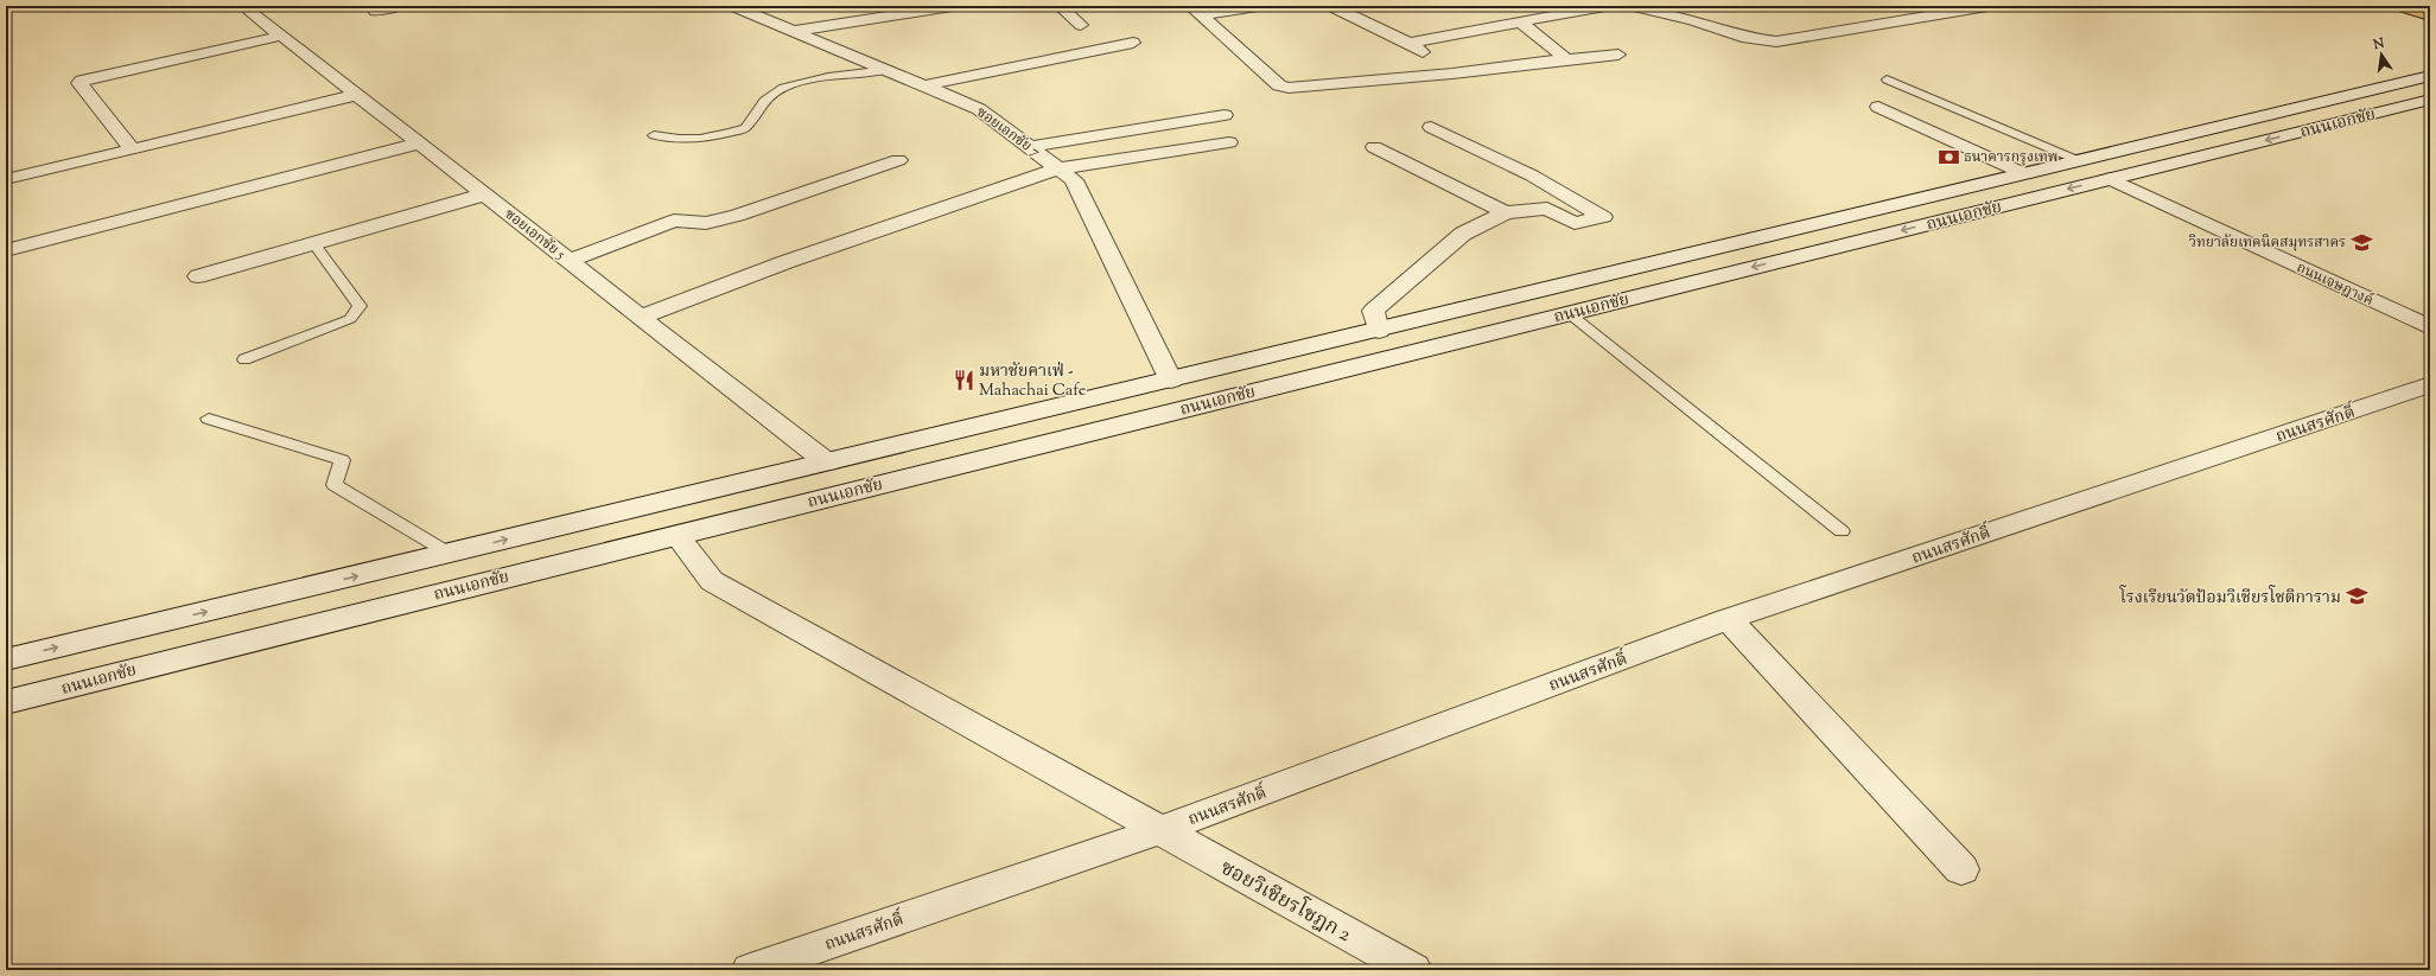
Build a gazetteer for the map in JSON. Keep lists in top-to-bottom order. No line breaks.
{"streets":{"street":["ถนนเอกชัย","ซอยเอกชัย 7","ซอยเอกชัย 5","ถนนเจษฎางค์","ถนนสรศักดิ์","ซอยวิเชียรโชฎก 2"]},"crossings":[["ถนนเอกชัย","ซอยเอกชัย 7"],["ถนนเอกชัย","ซอยเอกชัย 5"],["ถนนเอกชัย","ถนนเจษฎางค์"],["ถนนเอกชัย","ซอยวิเชียรโชฎก 2"],["ถนนสรศักดิ์","ซอยวิเชียรโชฎก 2"]],"places":{"bank":["ธนาคารกรุงเทพ"],"school or university":["วิทยาลัยเทคนิคสมุทรสาคร","โรงเรียนวัดป้อมวิเชียรโชติการาม"],"restaurant":["มหาชัยคาเฟ่ - Mahachai Cafe"]},"north":"top"}
